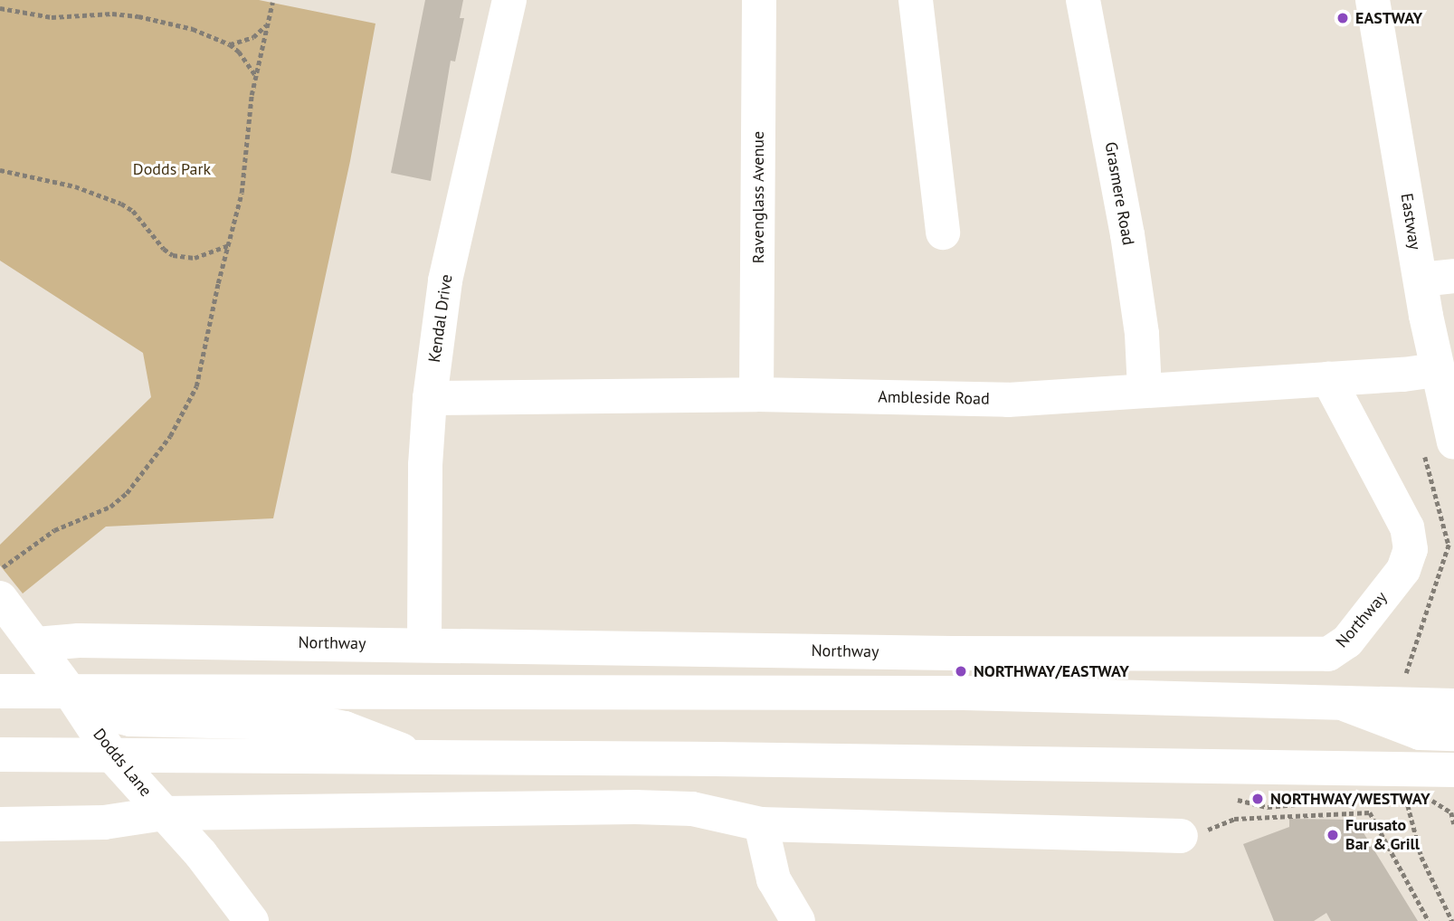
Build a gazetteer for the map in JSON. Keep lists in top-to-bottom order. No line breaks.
{"streets":{"main road":["Grasmere Road","Ravenglass Avenue","Eastway","Kendal Drive","Ambleside Road","Northway","Dodds Lane"]},"crossings":[["Grasmere Road","Ambleside Road"],["Ravenglass Avenue","Ambleside Road"],["Eastway","Ambleside Road"],["Kendal Drive","Ambleside Road"],["Kendal Drive","Northway"],["Ambleside Road","Northway"],["Northway","Dodds Lane"]],"parks":["Dodds Park"],"places":["EASTWAY","NORTHWAY/EASTWAY","NORTHWAY/WESTWAY","Furusato Bar & Grill"]}
